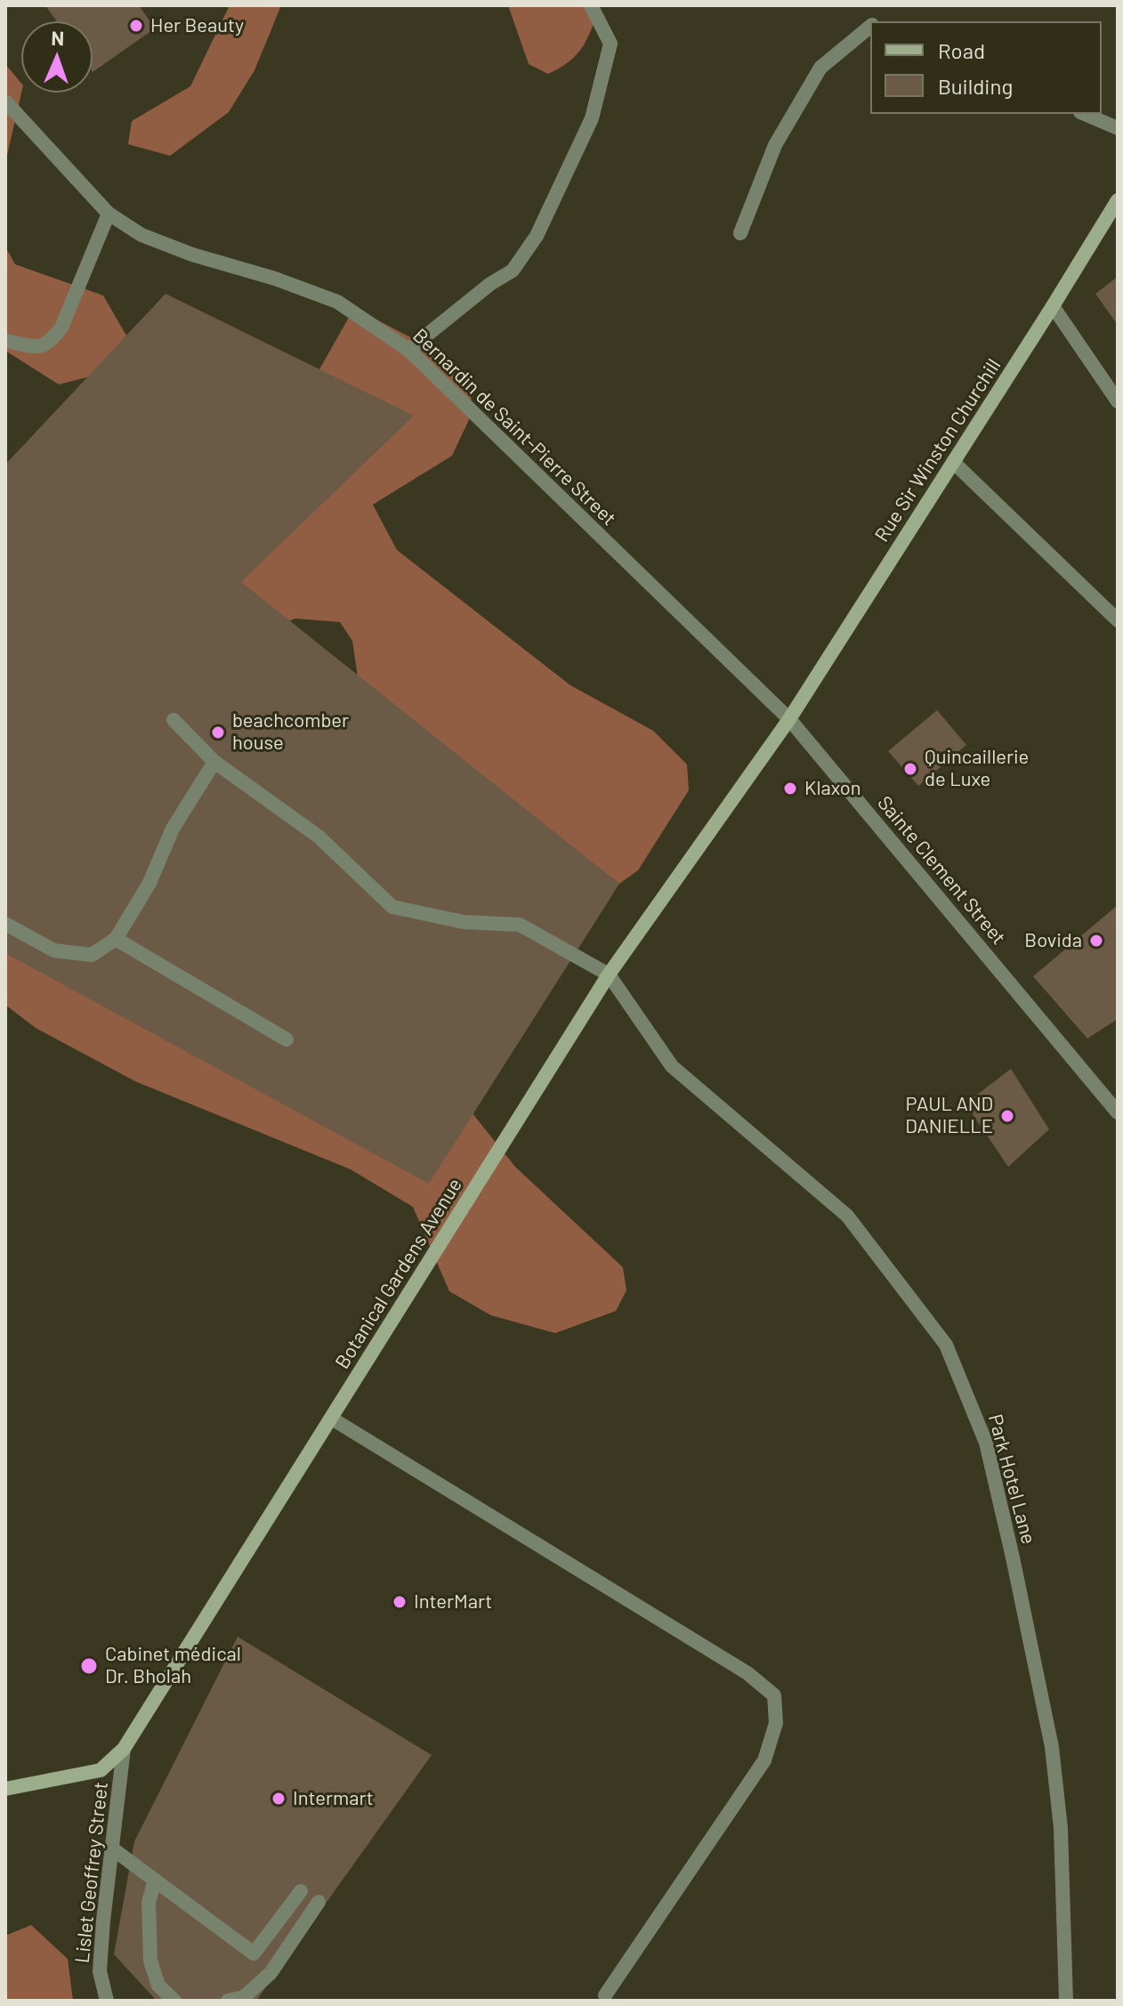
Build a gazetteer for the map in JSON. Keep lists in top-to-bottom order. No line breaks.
{"streets":{"street":["Bernardin de Saint-Pierre Street","Rue Sir Winston Churchill","Sainte Clement Street","Botanical Gardens Avenue","Park Hotel Lane","Lislet Geoffrey Street"]},"crossings":[["Bernardin de Saint-Pierre Street","Rue Sir Winston Churchill"],["Bernardin de Saint-Pierre Street","Sainte Clement Street"],["Bernardin de Saint-Pierre Street","Botanical Gardens Avenue"],["Rue Sir Winston Churchill","Sainte Clement Street"],["Rue Sir Winston Churchill","Botanical Gardens Avenue"],["Sainte Clement Street","Botanical Gardens Avenue"],["Botanical Gardens Avenue","Park Hotel Lane"],["Botanical Gardens Avenue","Lislet Geoffrey Street"]],"places":["Her Beauty","beachcomber house","Quincaillerie de Luxe","Klaxon","Bovida","PAUL AND DANIELLE","InterMart","Cabinet médical Dr. Bholah","Intermart"],"legend":["Road","Building"],"north":"top"}
